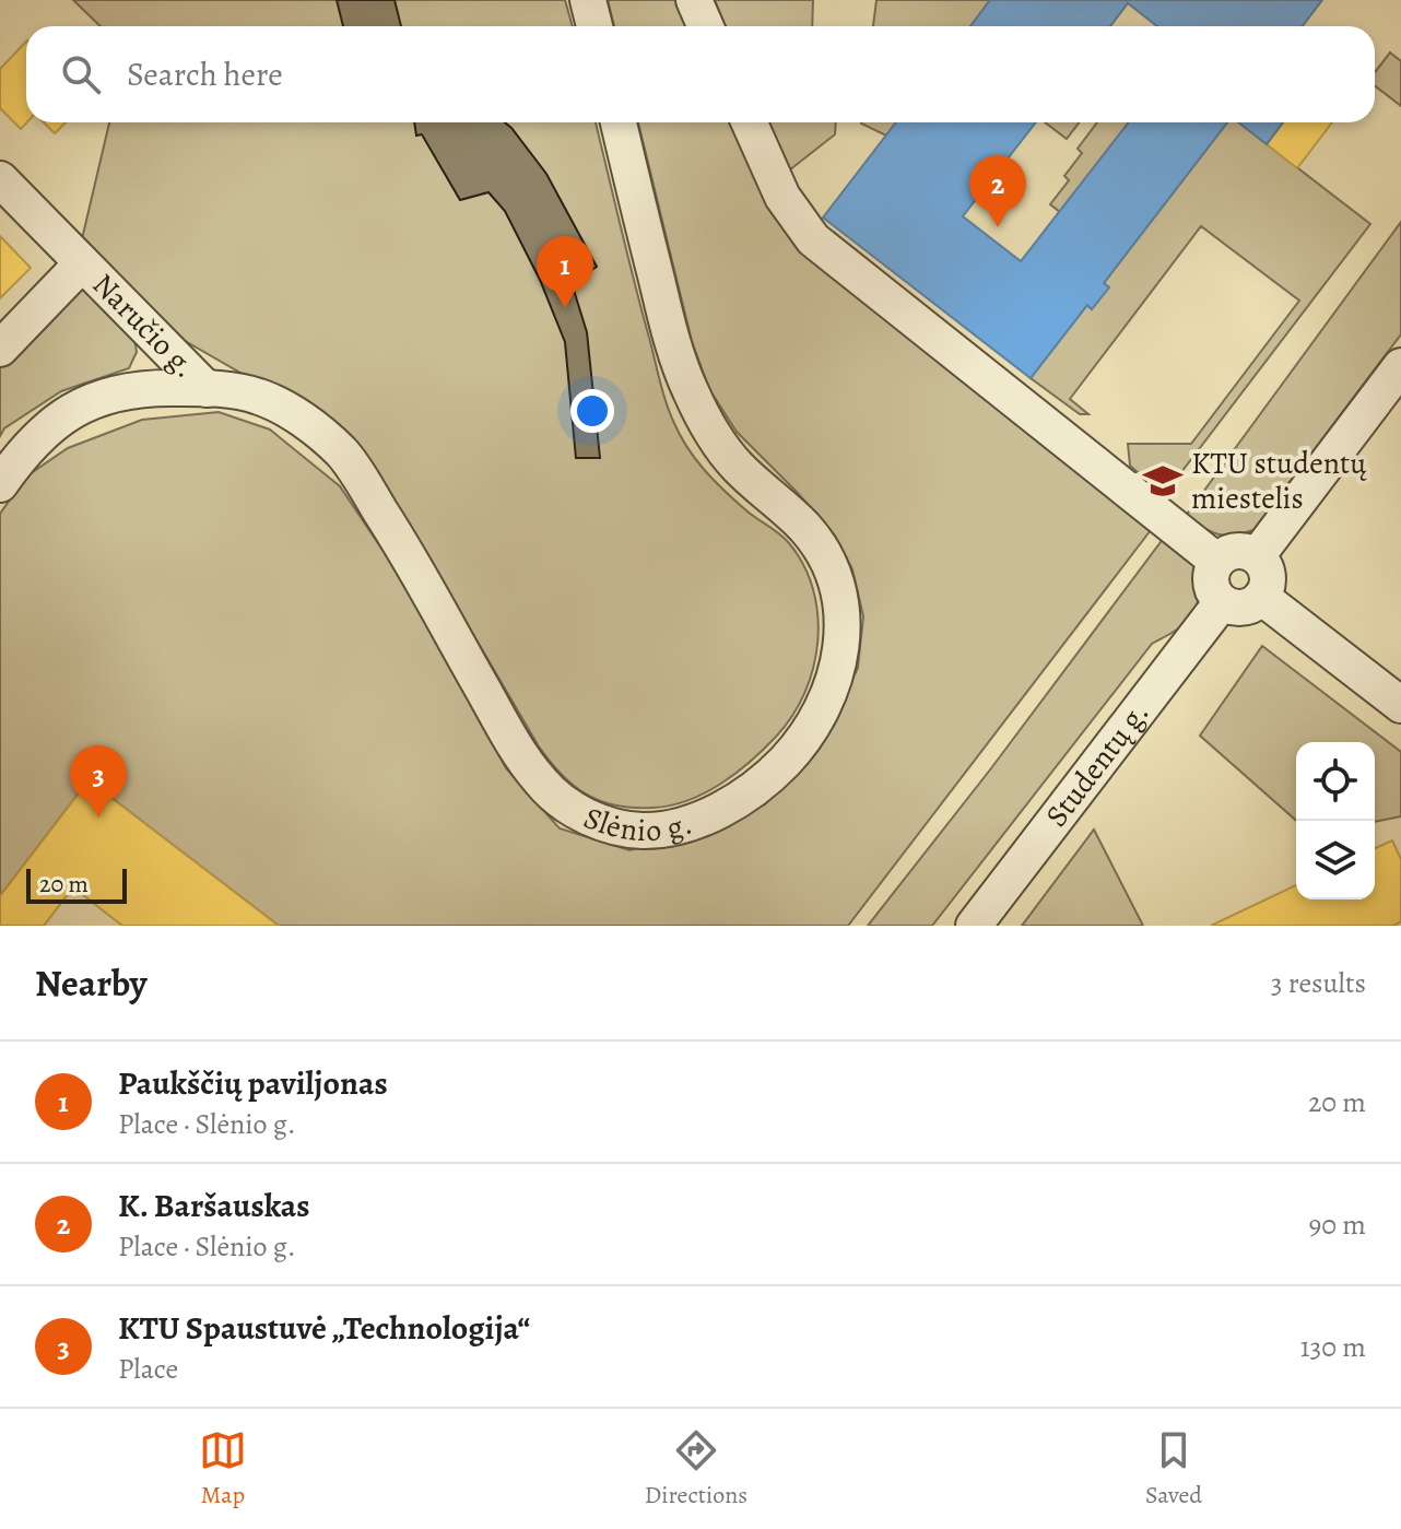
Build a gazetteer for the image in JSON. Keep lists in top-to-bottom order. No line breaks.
{"streets":{"street":["Naručio g.","Studentų g.","Slėnio g."]},"crossings":[["Naručio g.","Slėnio g."]],"places":{"school or university":["KTU studentų miestelis"]},"scale_bar":"20 m","page":{"search":"Search here","pins":["2","1","3"],"scale":"20 m","heading":["Nearby","3 results"],"list":[{"mark":"1","name":"Paukščių paviljonas","note":"Place · Slėnio g.","value":"20 m"},{"mark":"2","name":"K. Baršauskas","note":"Place · Slėnio g.","value":"90 m"},{"mark":"3","name":"KTU Spaustuvė „Technologija“","note":"Place","value":"130 m"}],"nav":["Map","Directions","Saved"]}}
